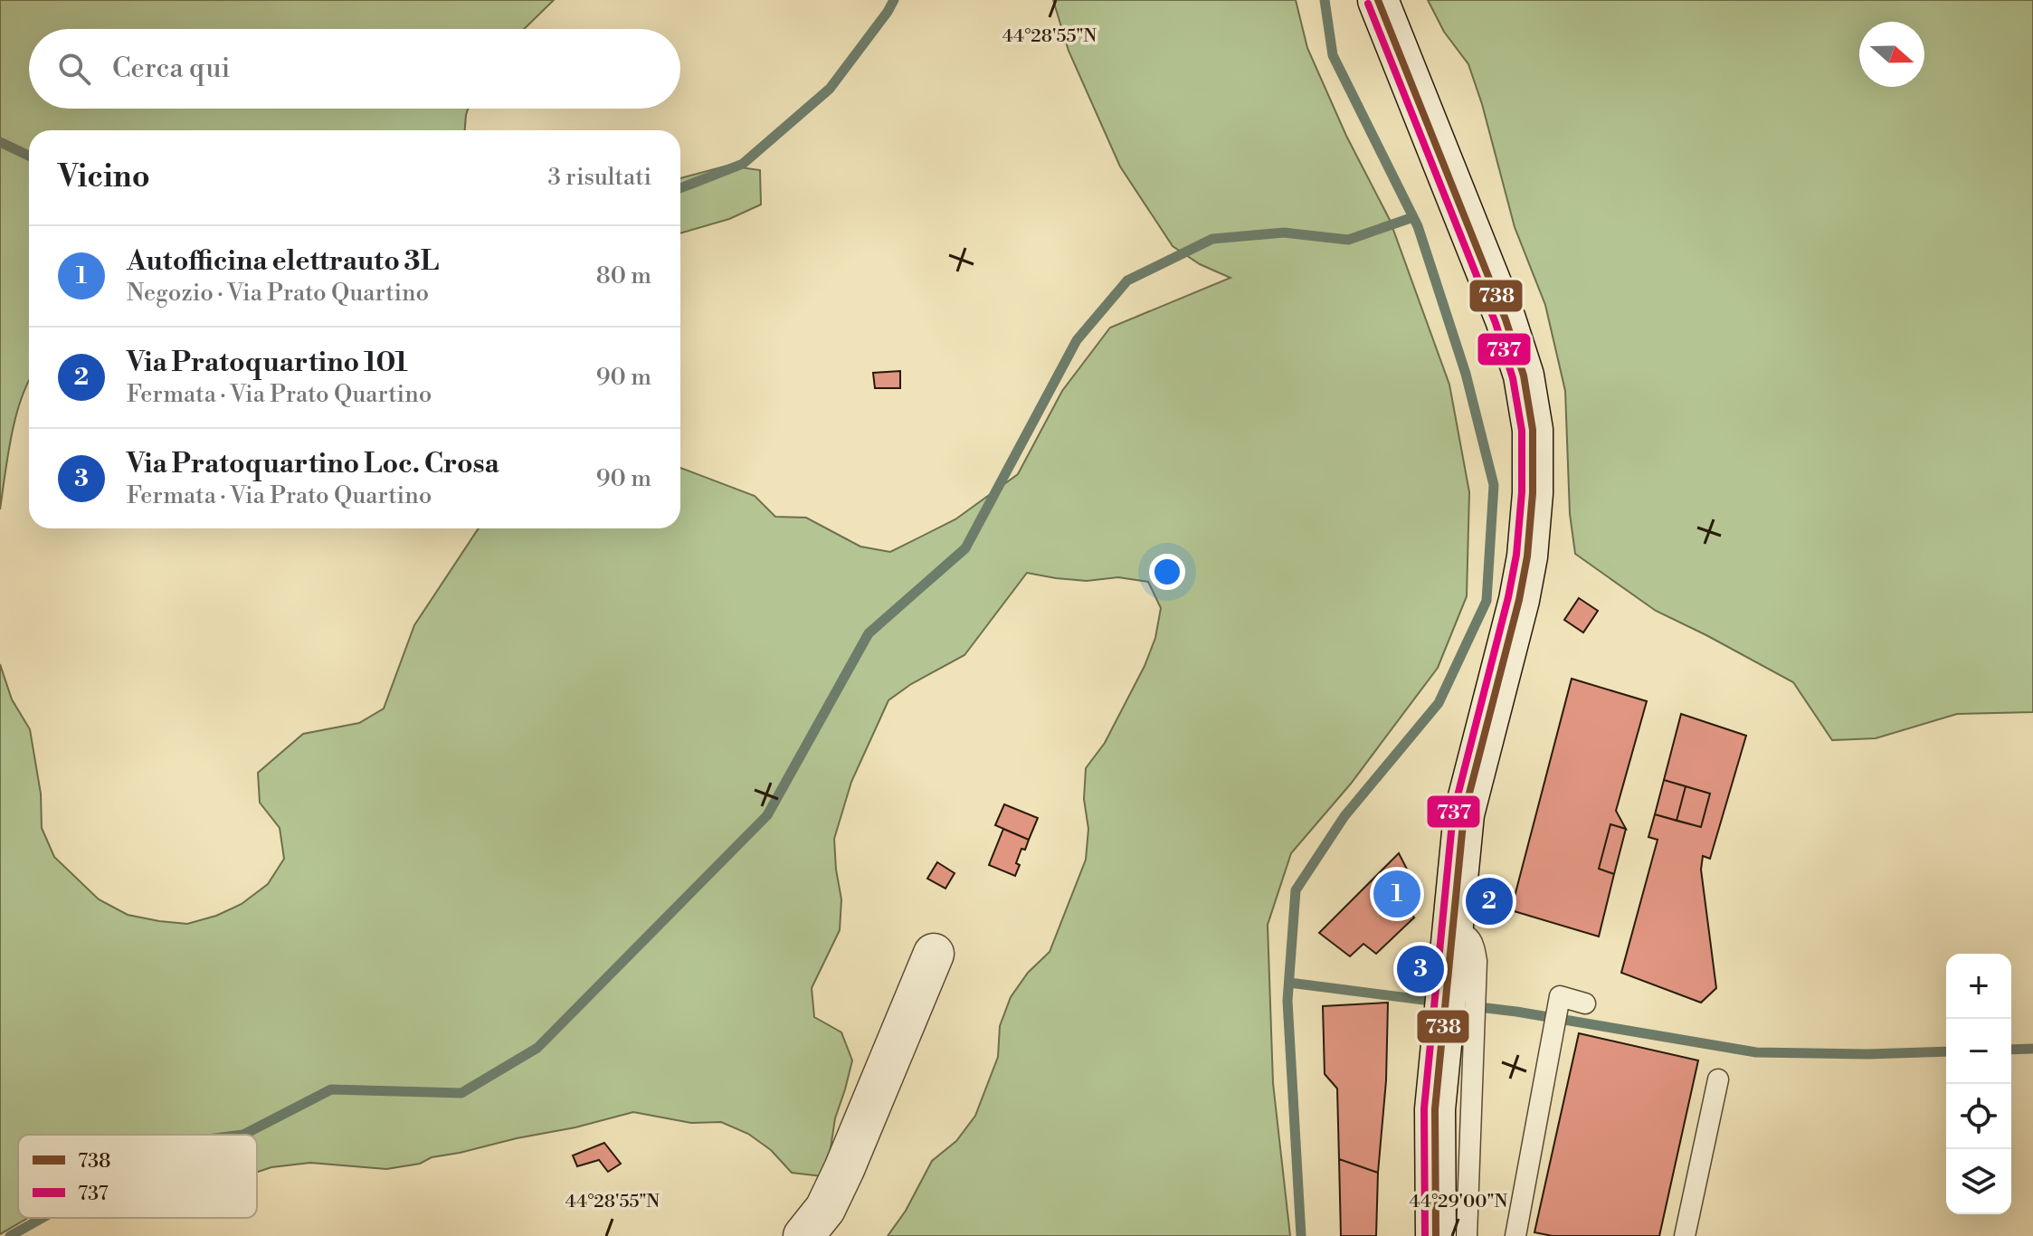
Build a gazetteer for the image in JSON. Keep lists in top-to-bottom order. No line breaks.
{"lines":["transit line 738","transit line 737"],"legend":["738","737"],"north":"right","page":{"search":"Cerca qui","heading":["Vicino","3 risultati"],"list":[{"mark":"1","name":"Autofficina elettrauto 3L","note":"Negozio · Via Prato Quartino","value":"80 m"},{"mark":"2","name":"Via Pratoquartino 101","note":"Fermata · Via Prato Quartino","value":"90 m"},{"mark":"3","name":"Via Pratoquartino Loc. Crosa","note":"Fermata · Via Prato Quartino","value":"90 m"}],"pins":["1","2","3"],"map_buttons":["+","−"]},"coordinates":["44°28'55\"N","44°29'00\"N"]}
